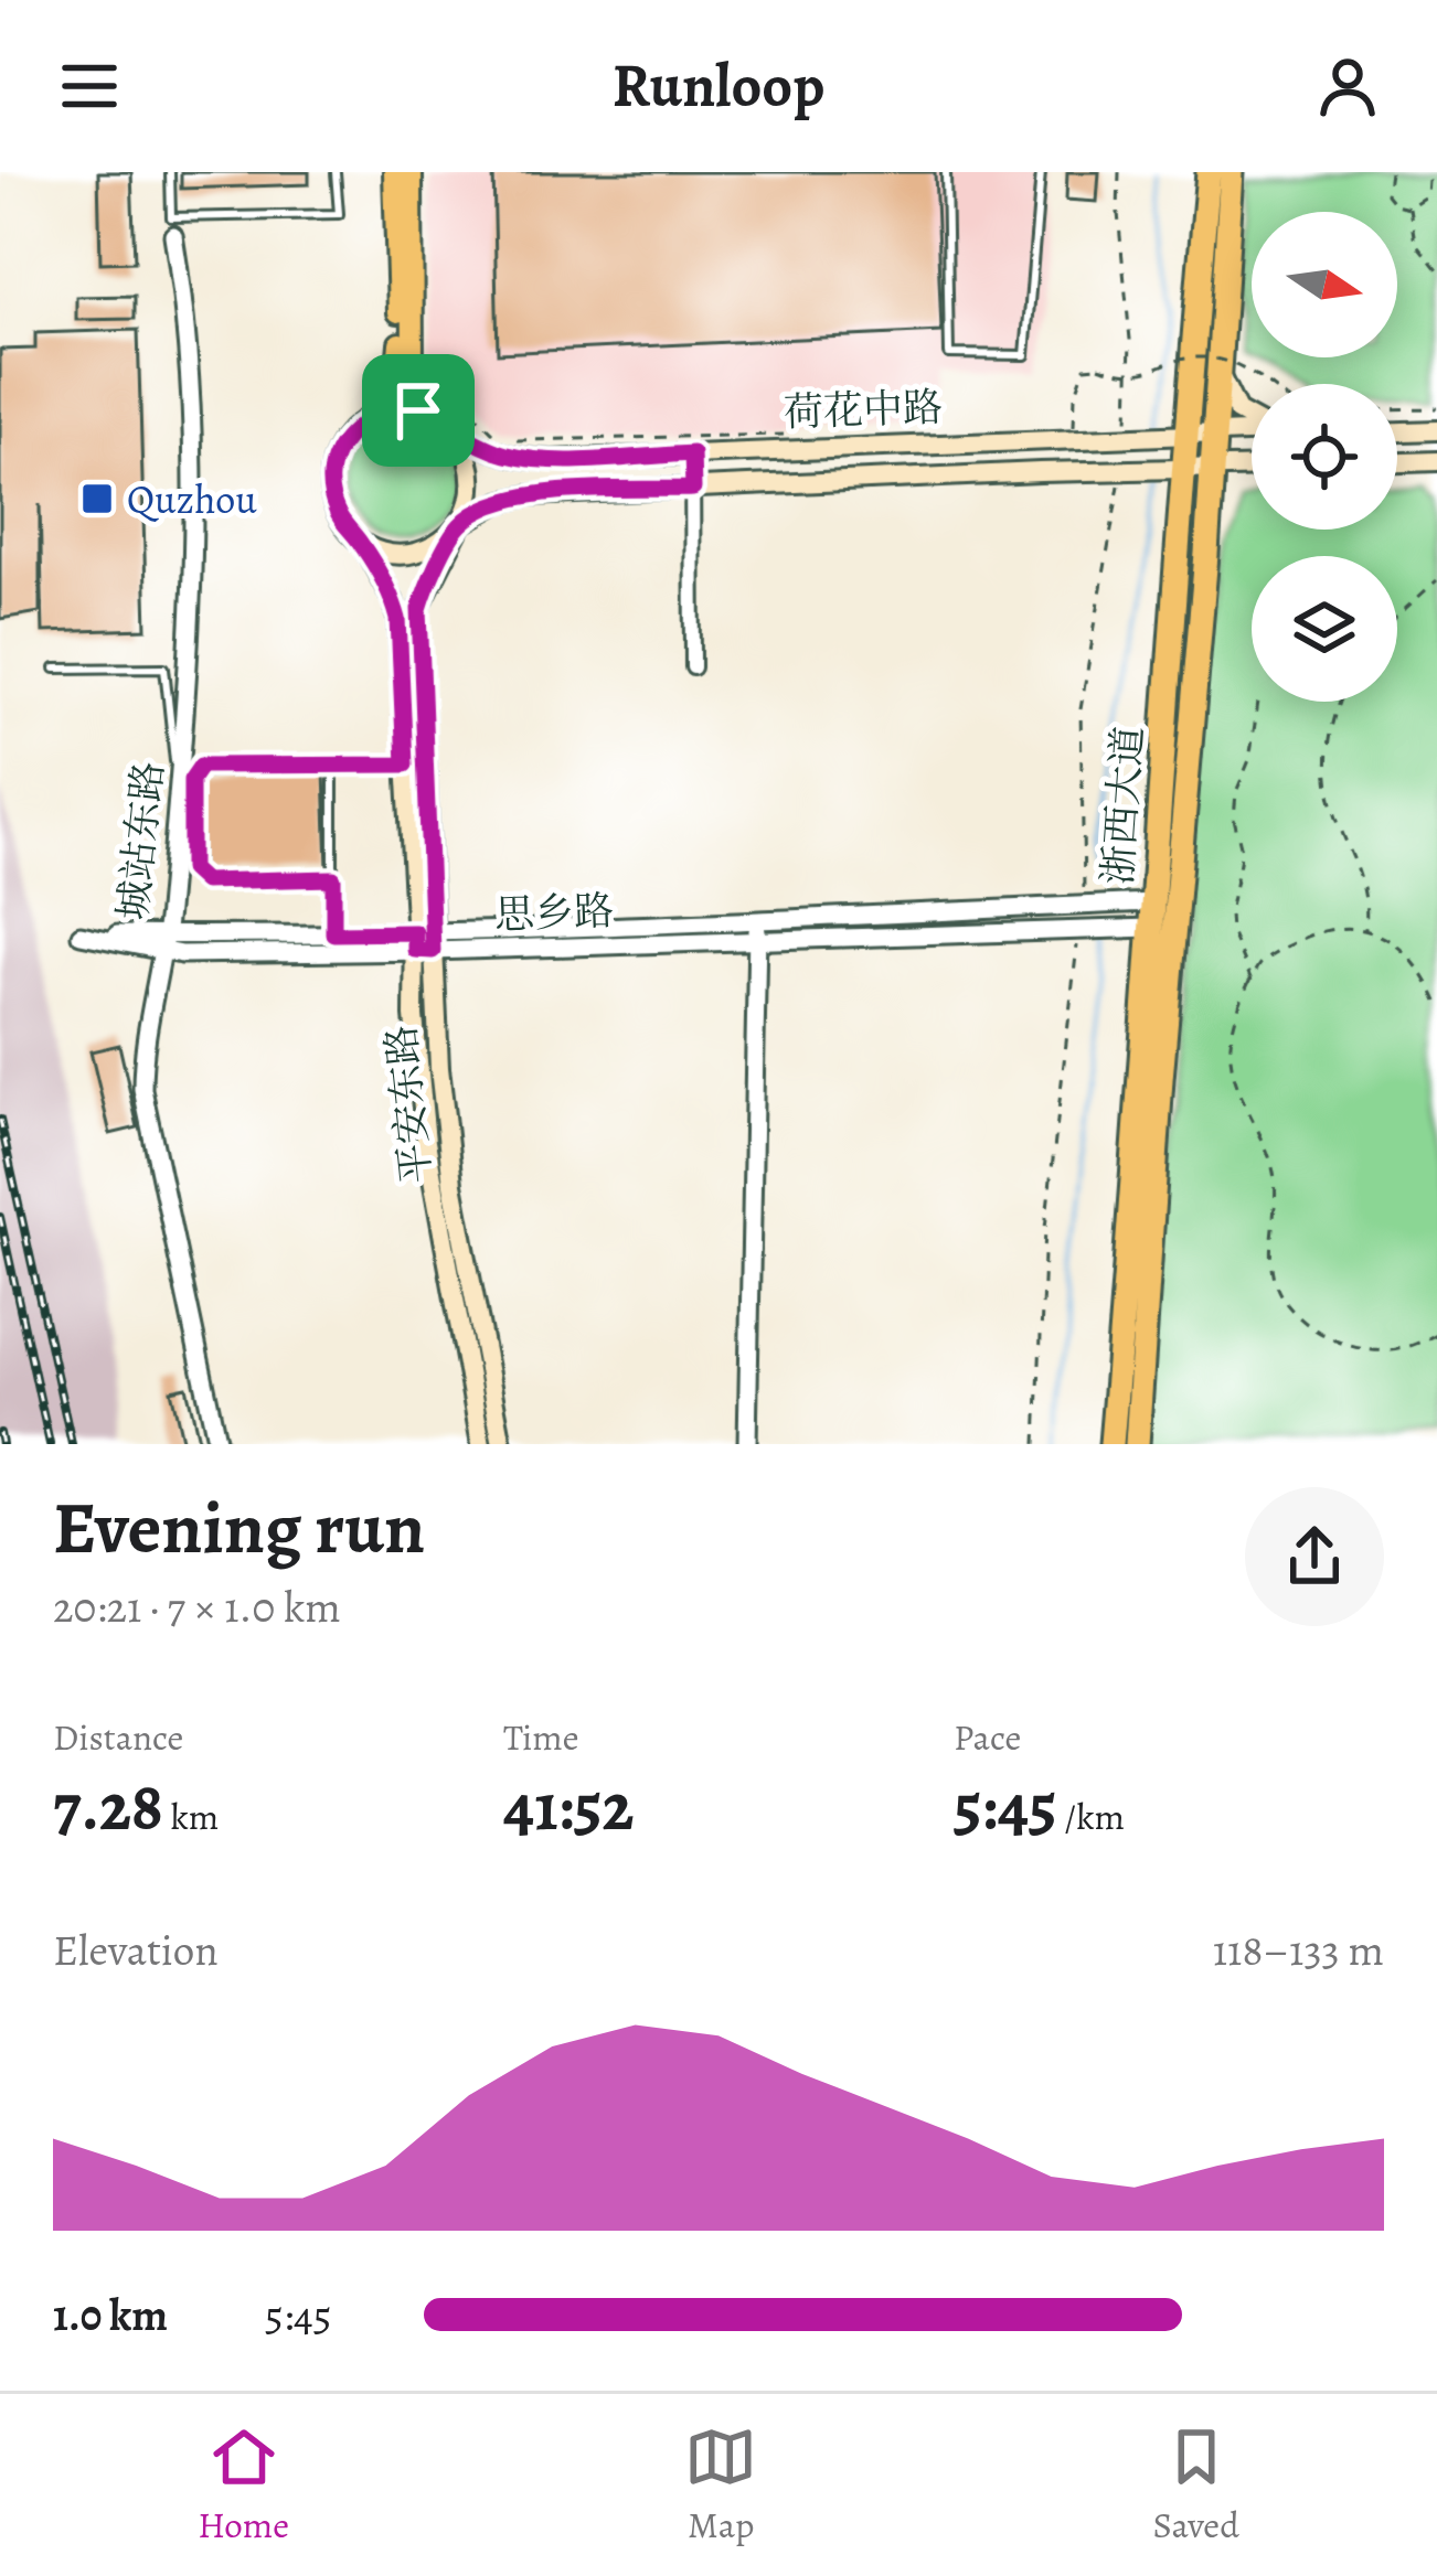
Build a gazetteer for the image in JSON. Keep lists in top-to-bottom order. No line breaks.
{"streets":{"highway":["浙西大道"],"main road":["荷花中路","平安东路"],"street":["城站东路","思乡路"]},"crossings":[["荷花中路","浙西大道"],["荷花中路","平安东路"],["浙西大道","思乡路"],["城站东路","思乡路"],["思乡路","平安东路"]],"places":{"transit":["Quzhou"]},"north":"right","page":{"header":"Runloop","heading":["Evening run","20:21 · 7 × 1.0 km"],"stats":[["Distance","7.28 km"],["Time","41:52"],["Pace","5:45 /km"]],"chart":["Elevation","118–133 m"],"list":[{"name":"1.0 km","note":"5:45"}],"tabs":["Home","Map","Saved"]}}
